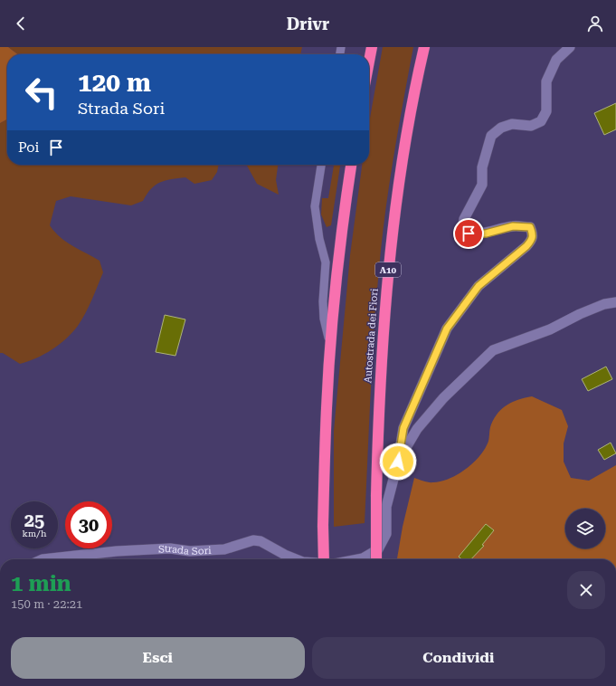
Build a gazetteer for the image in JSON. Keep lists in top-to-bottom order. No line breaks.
{"streets":{"highway":["A10","Autostrada dei Fiori"],"street":["Strada Sori"]},"page":{"header":"Drivr","turn":["120 m","Strada Sori"],"then":"Poi","speed":"25 km/h","limit":"30","heading":["1 min","150 m · 22:21"],"buttons":["Esci","Condividi"]}}
